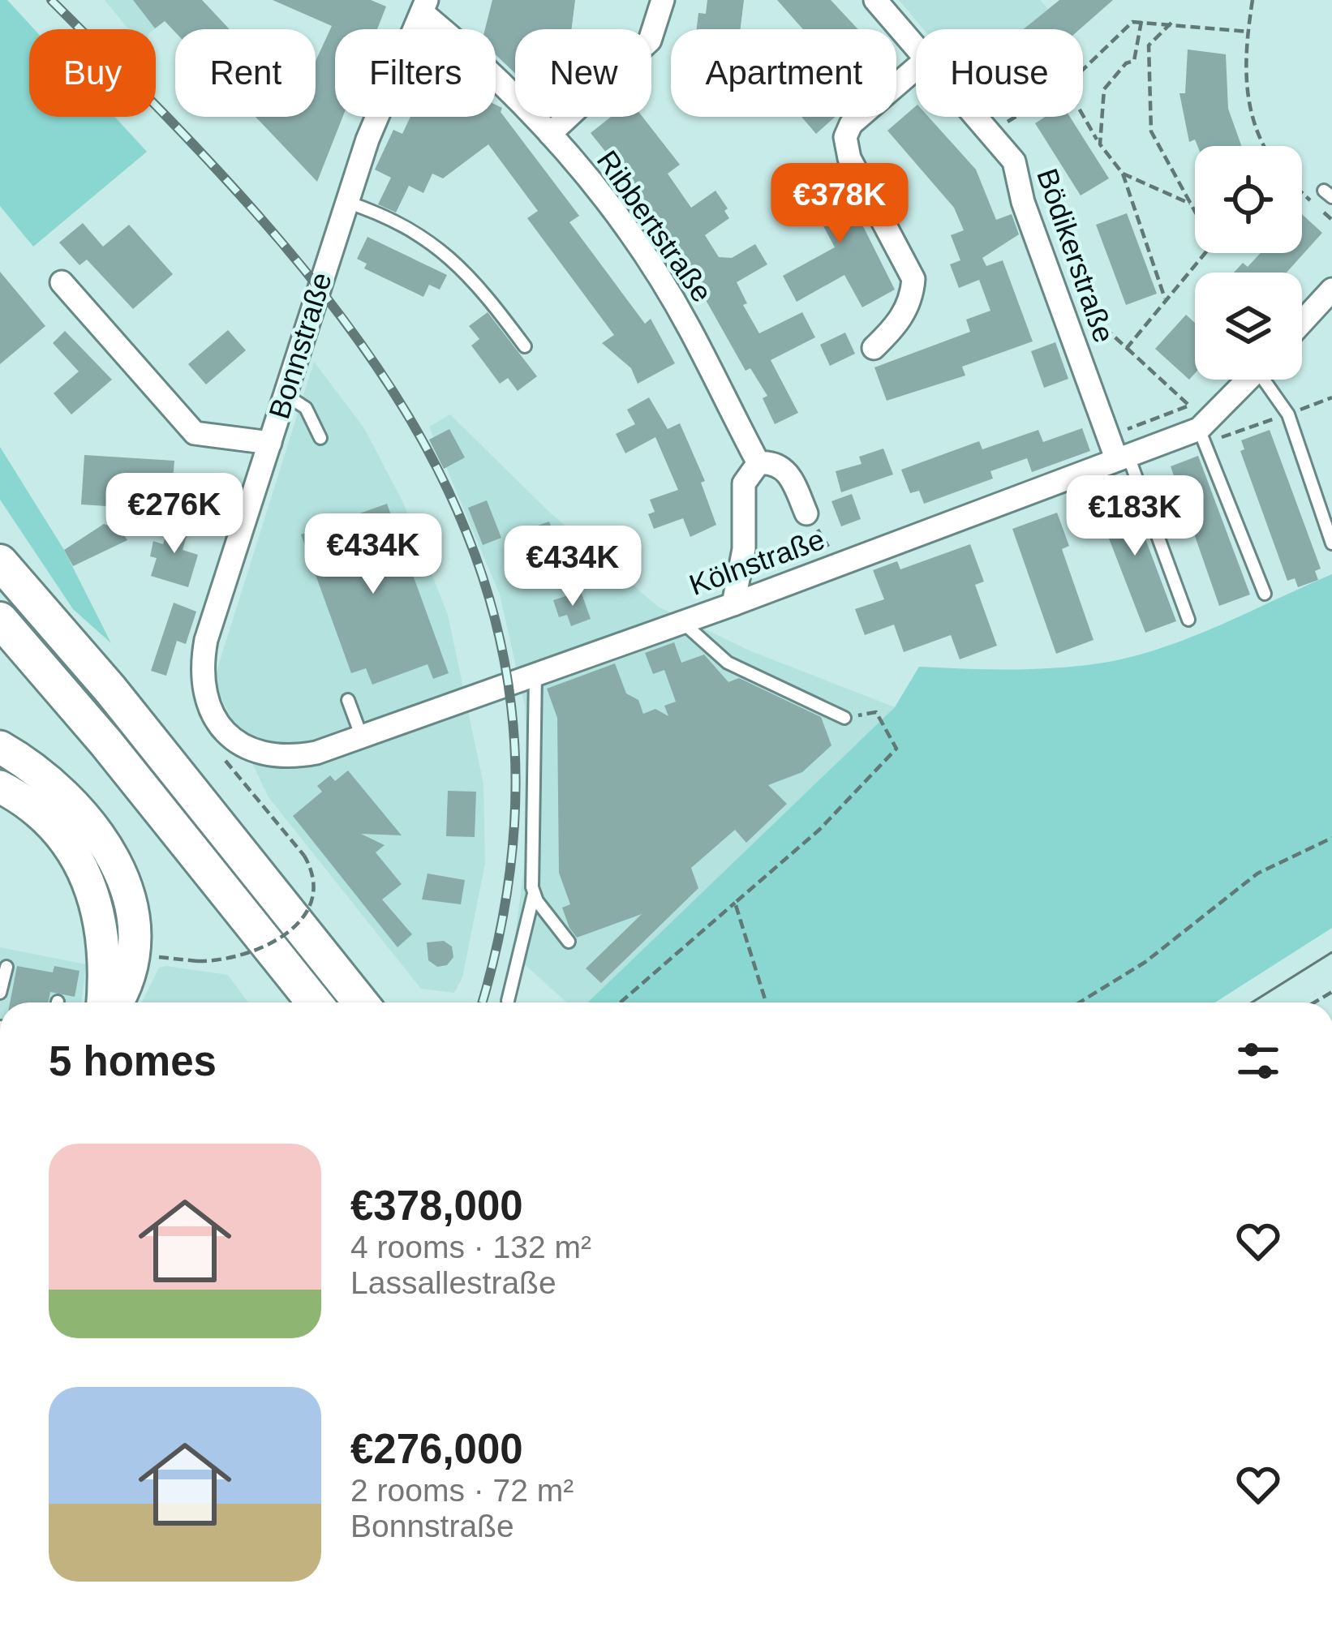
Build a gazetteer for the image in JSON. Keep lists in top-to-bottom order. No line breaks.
{"streets":{"street":["Ribbertstraße","Bödikerstraße","Bonnstraße","Kölnstraße"]},"crossings":[["Ribbertstraße","Bonnstraße"],["Bödikerstraße","Kölnstraße"],["Bonnstraße","Kölnstraße"]],"page":{"chip":["Buy","Rent","Filters","New","Apartment","House"],"price":["€378K","€276K","€183K","€434K","€434K"],"heading":"5 homes","list":[{"name":"€378,000","note":"4 rooms · 132 m² · Lassallestraße"},{"name":"€276,000","note":"2 rooms · 72 m² · Bonnstraße"}]}}
